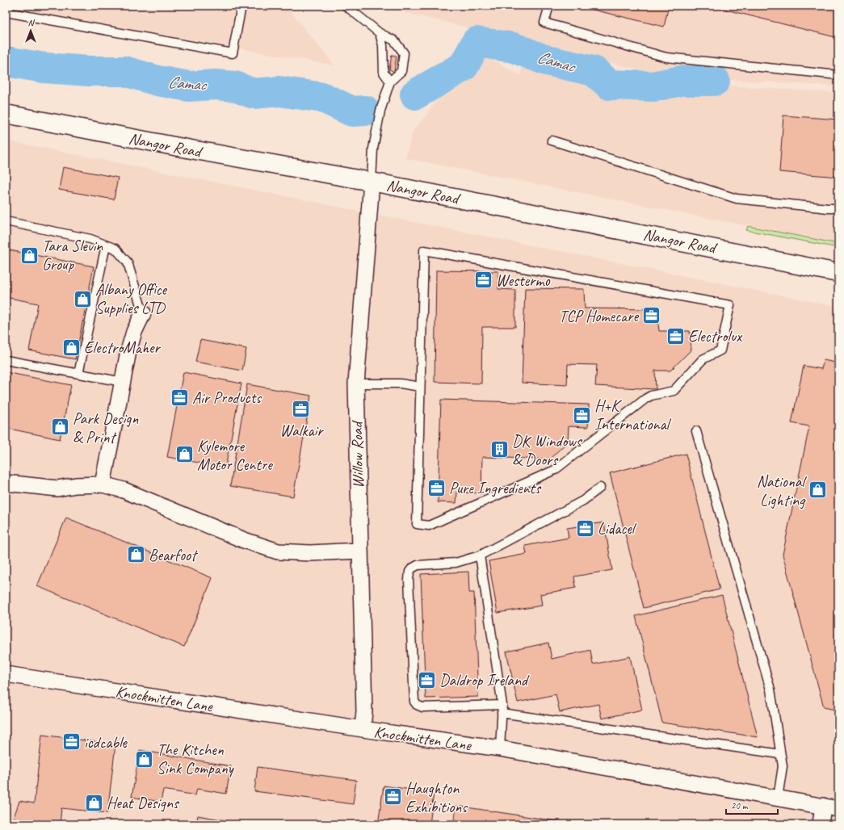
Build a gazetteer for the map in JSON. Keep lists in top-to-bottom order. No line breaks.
{"streets":{"main road":["Nangor Road"],"street":["Willow Road","Knockmitten Lane"]},"crossings":[["Nangor Road","Willow Road"],["Willow Road","Knockmitten Lane"]],"water":["Camac"],"places":{"shop":["Tara Slevin Group","Albany Office Supplies LTD","ElectroMaher","Park Design & Print","Kylemore Motor Centre","National Lighting","Bearfoot","The Kitchen Sink Company","Heat Designs"],"office":["Westermo","TCP Homecare","Electrolux","Air Products","Walkair","H+K International","Pure Ingredients","Lidacel","Daldrop Ireland","icdcable","Haughton Exhibitions"],"building":["DK Windows & Doors"]},"scale_bar":"20 m","north":"top"}
